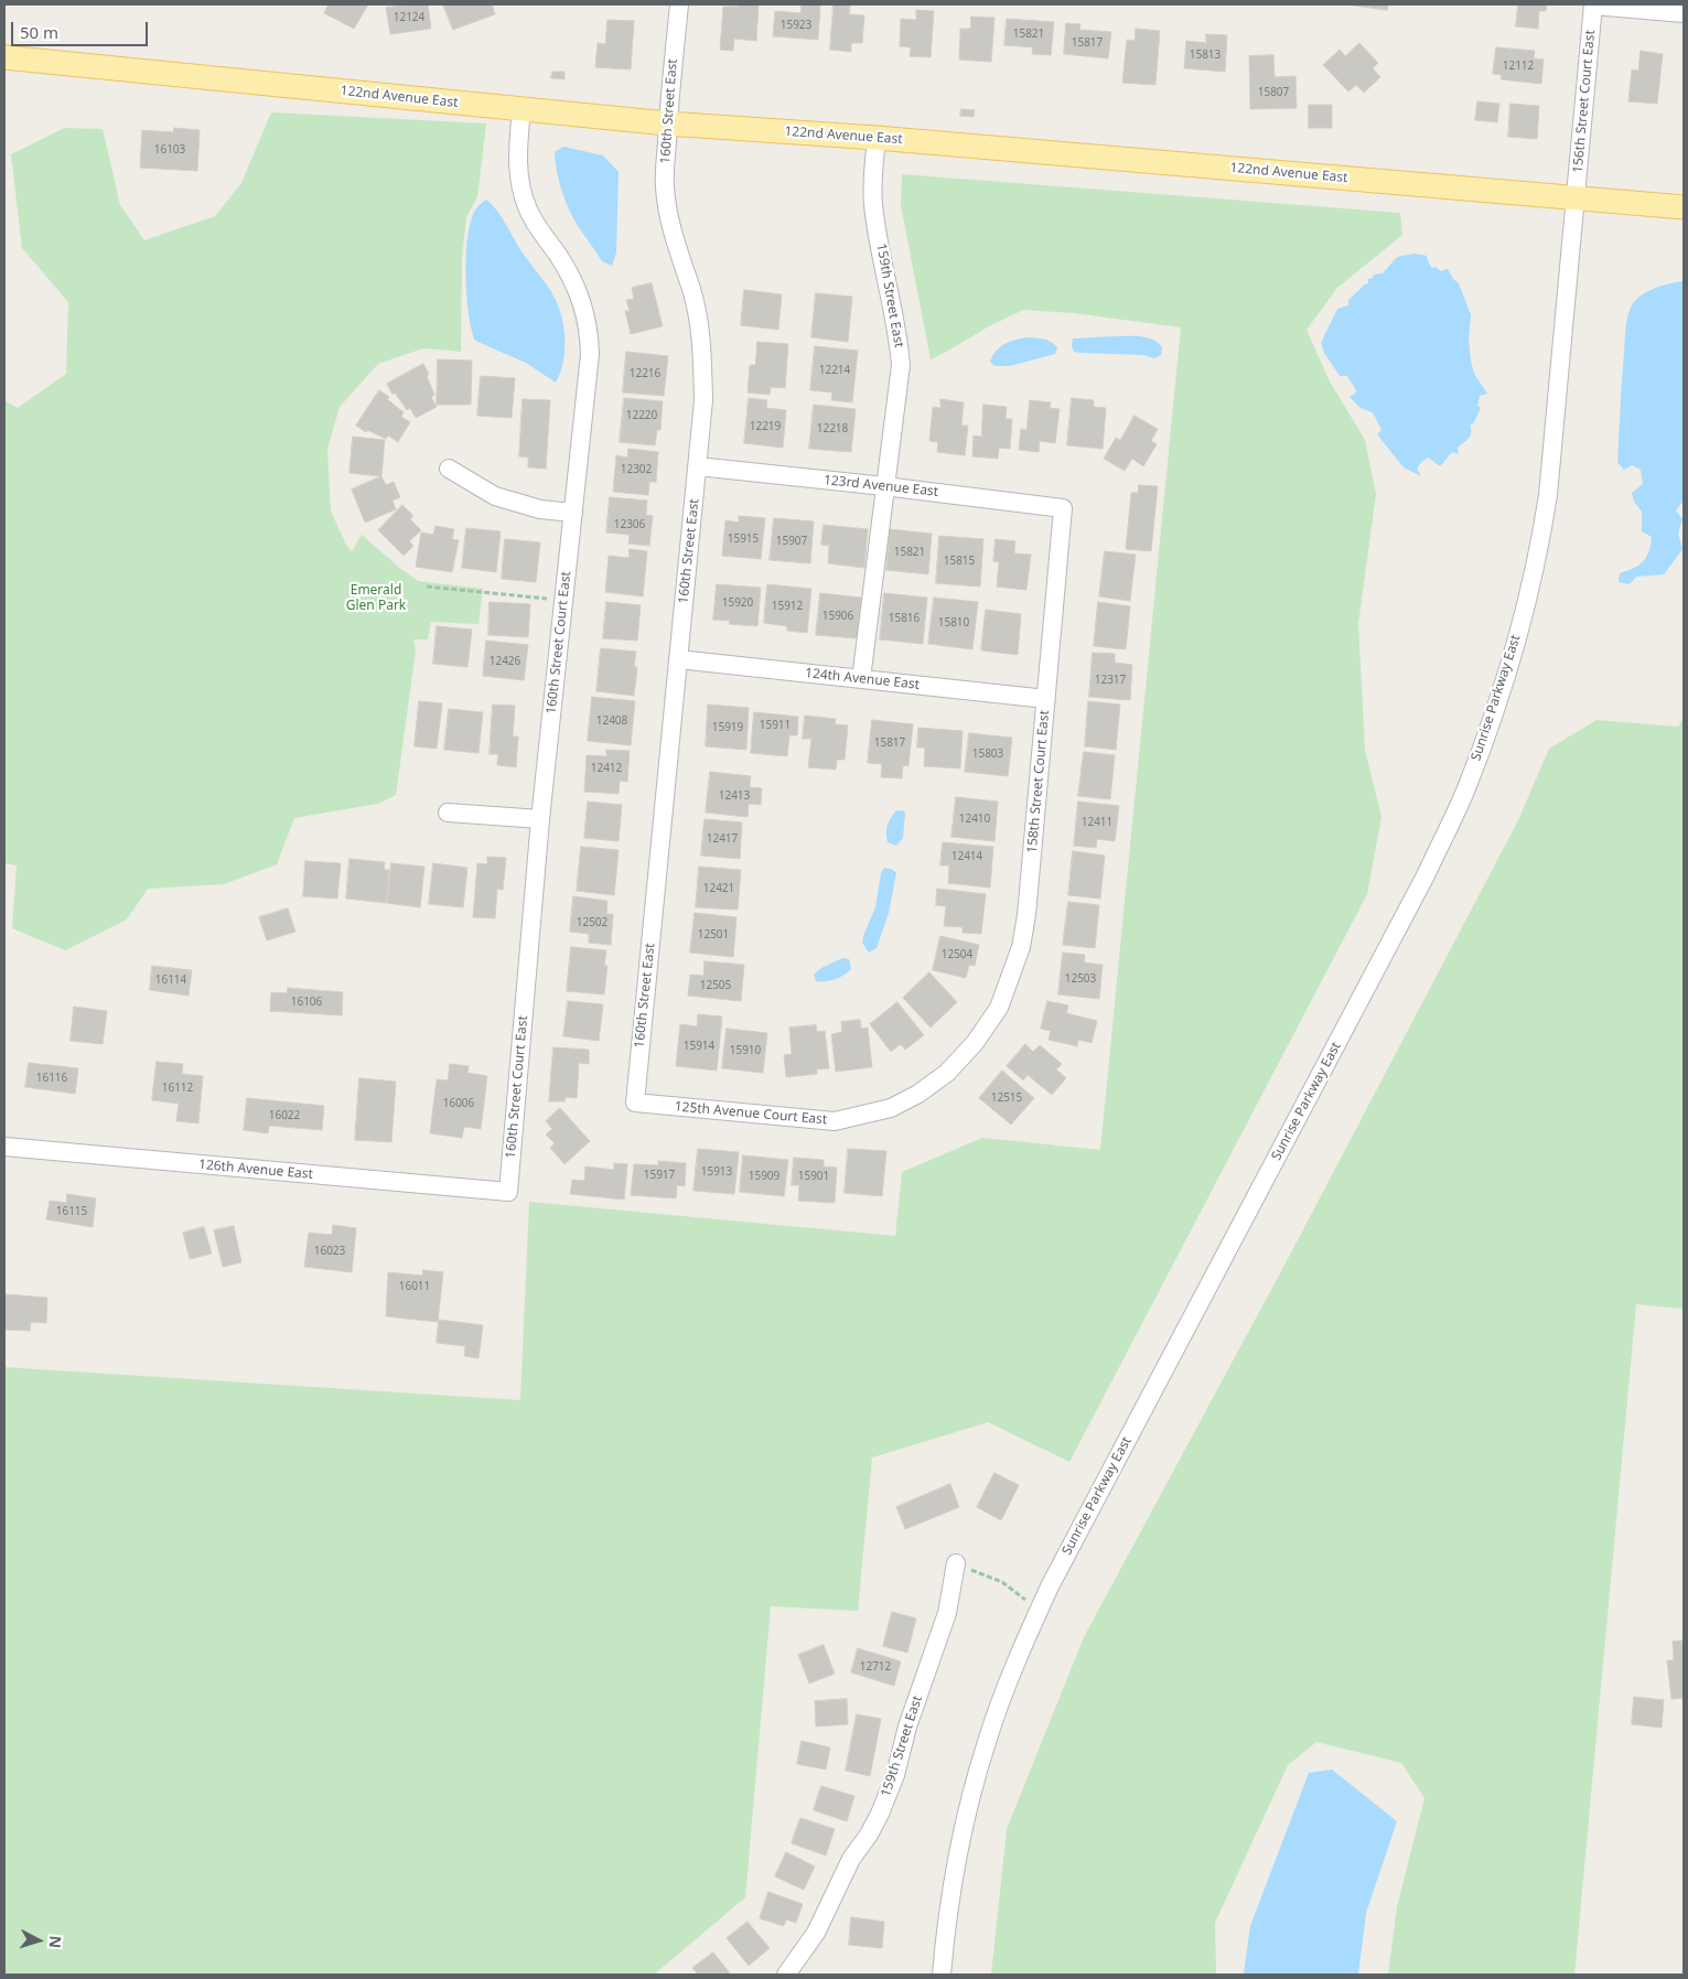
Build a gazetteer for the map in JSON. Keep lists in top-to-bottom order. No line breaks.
{"streets":{"main road":["122nd Avenue East"],"street":["156th Street Court East","160th Street East","159th Street East","123rd Avenue East","160th Street Court East","124th Avenue East","Sunrise Parkway East","158th Street Court East","125th Avenue Court East","126th Avenue East"]},"crossings":[["122nd Avenue East","156th Street Court East"],["122nd Avenue East","160th Street East"],["122nd Avenue East","159th Street East"],["122nd Avenue East","160th Street Court East"],["122nd Avenue East","Sunrise Parkway East"],["156th Street Court East","Sunrise Parkway East"],["160th Street East","123rd Avenue East"],["160th Street East","124th Avenue East"],["160th Street East","125th Avenue Court East"],["159th Street East","123rd Avenue East"],["159th Street East","124th Avenue East"],["123rd Avenue East","158th Street Court East"],["160th Street Court East","126th Avenue East"],["124th Avenue East","158th Street Court East"],["158th Street Court East","125th Avenue Court East"]],"parks":["Emerald Glen Park"],"house_numbers":["12124","15923","15821","15817","15813","12112","15807","16103","12214","12216","12220","12219","12218","12302","12306","15915","15907","15821","15815","15920","15912","15906","15816","15810","12426","12317","12408","15911","15919","15817","15803","12412","12413","12410","12411","12417","12414","12421","12502","12501","12504","12503","16114","12505","16106","15914","15910","16116","16112","12515","16006","16022","15913","15917","15909","15901","16115","16023","16011","12712"],"scale_bar":"50 m","north":"right"}
